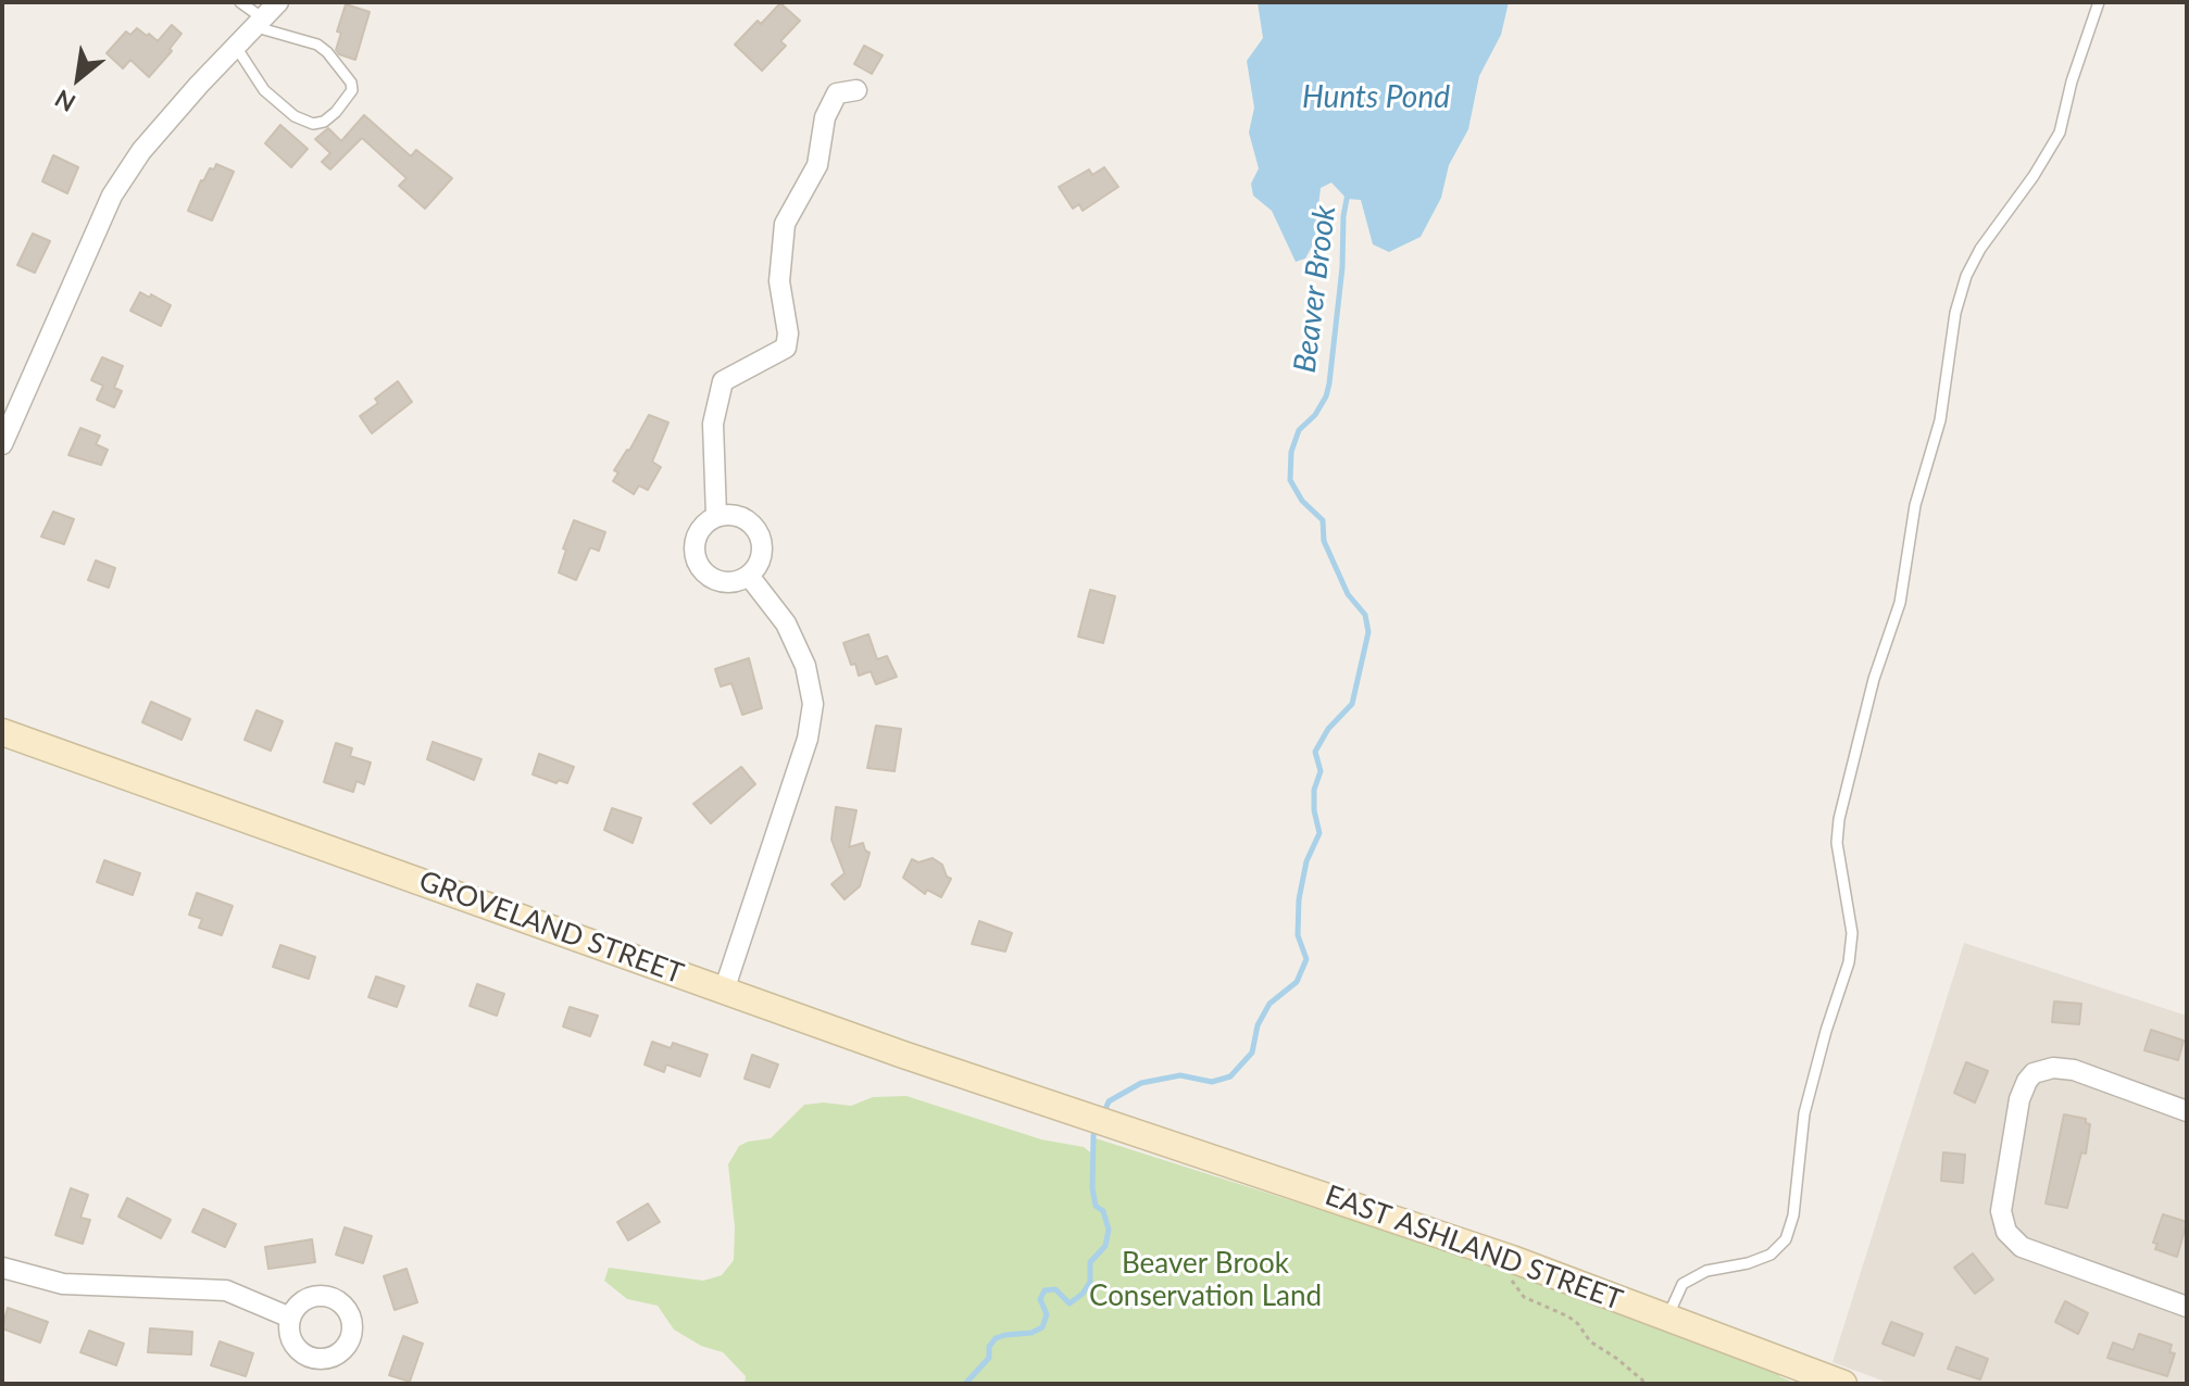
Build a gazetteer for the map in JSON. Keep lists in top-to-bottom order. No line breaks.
{"streets":{"main road":["GROVELAND STREET","EAST ASHLAND STREET"]},"crossings":[["GROVELAND STREET","EAST ASHLAND STREET"]],"water":["Hunts Pond","Beaver Brook"],"parks":["Beaver Brook Conservation Land"],"north":"bottom left"}
